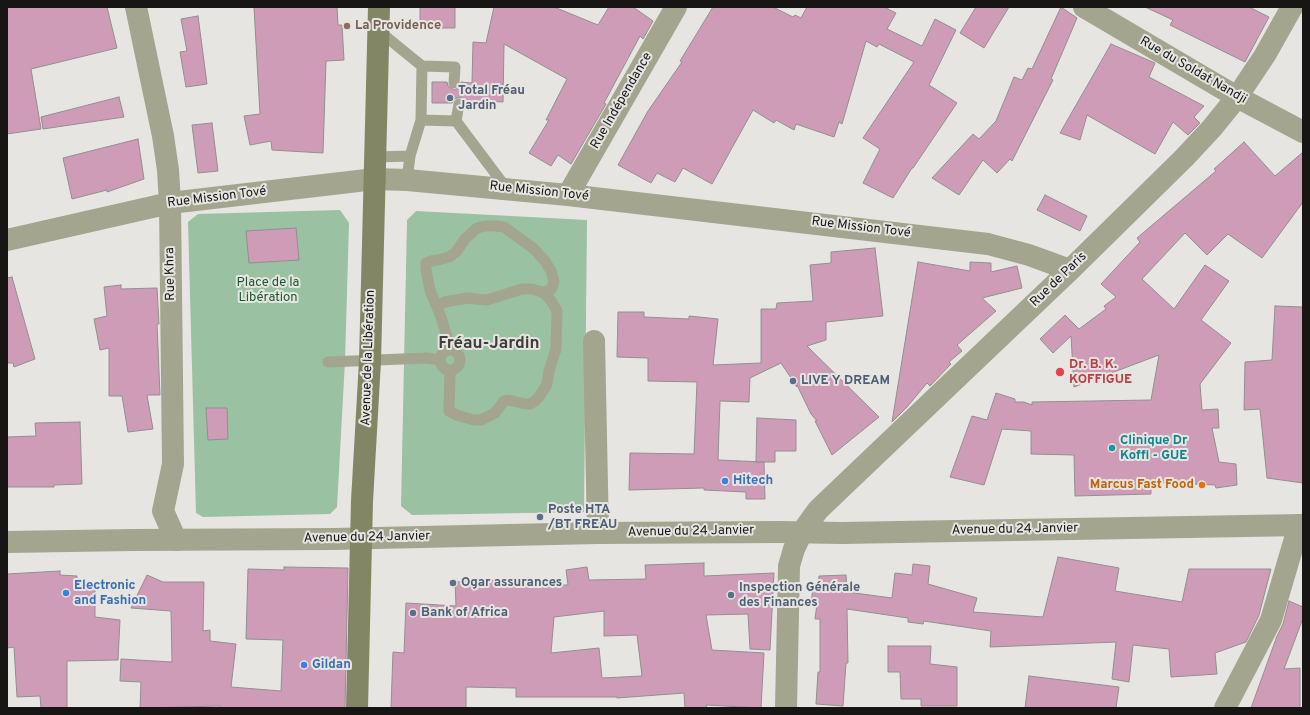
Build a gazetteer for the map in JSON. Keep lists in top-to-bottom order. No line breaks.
{"streets":{"main road":["Avenue de la Libération"],"street":["Rue du Soldat Nandji","Rue Indépendance","Rue Mission Tové","Rue Khra","Rue de Paris","Avenue du 24 Janvier"]},"crossings":[["Rue du Soldat Nandji","Rue de Paris"],["Rue Indépendance","Rue Mission Tové"],["Rue Mission Tové","Rue Khra"],["Rue Mission Tové","Rue de Paris"],["Rue Mission Tové","Avenue de la Libération"],["Rue Khra","Avenue du 24 Janvier"],["Rue de Paris","Avenue du 24 Janvier"],["Avenue de la Libération","Avenue du 24 Janvier"]],"districts":["Fréau-Jardin"],"parks":["Place de la Libération"],"places":["La Providence","Total Fréau Jardin","Dr. B. K. KOFFIGUE","LIVE Y DREAM","Clinique Dr Koffi - GUE","Hitech","Marcus Fast Food","Poste HTA /BT FREAU","Ogar assurances","Electronic and Fashion","Inspection Générale des Finances","Bank of Africa","Gildan"]}
